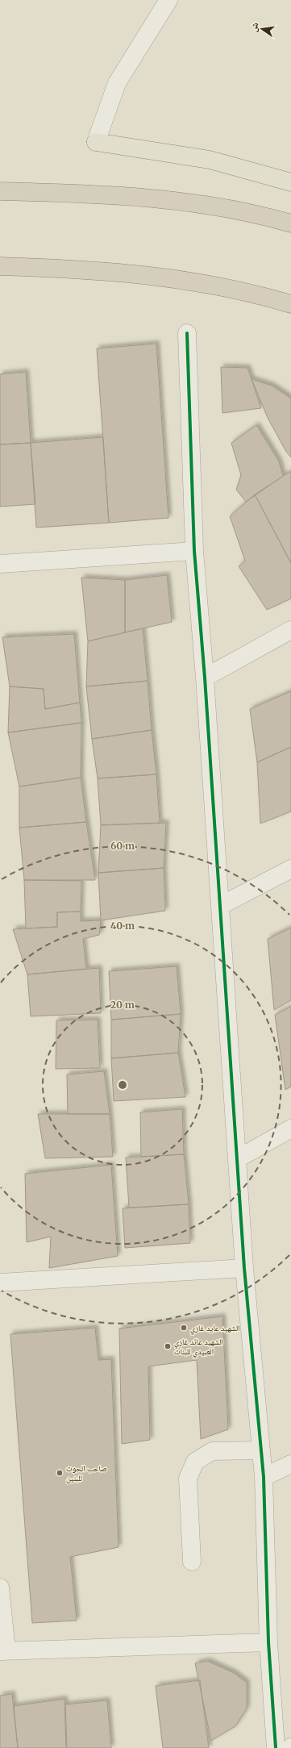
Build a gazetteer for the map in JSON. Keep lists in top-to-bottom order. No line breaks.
{"places":["الشهيد عايد غازي","الشهيد عائد غازي العبيدي للبنات","صاحب الحوت للبنين"],"north":"left","rings":["60 m","40 m","20 m"]}
